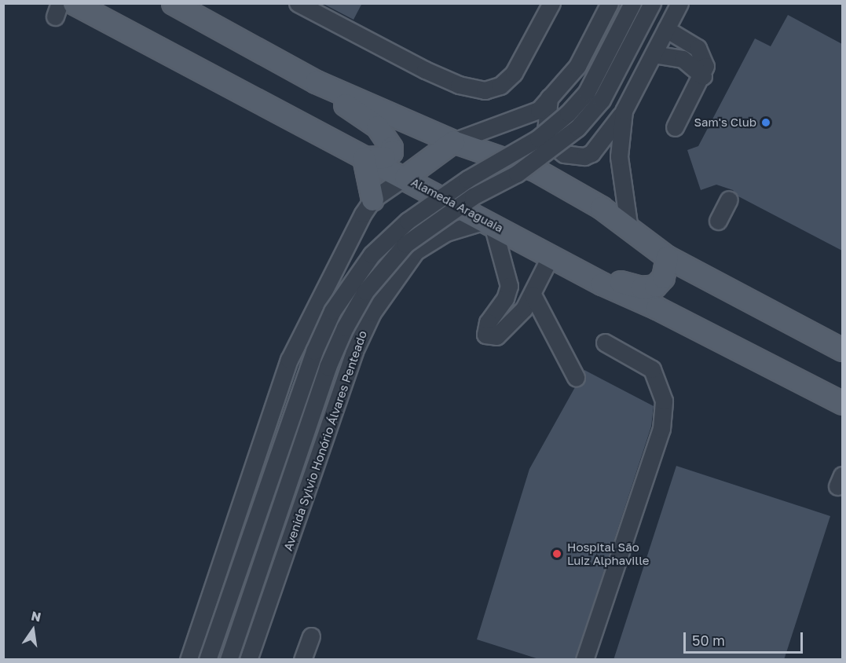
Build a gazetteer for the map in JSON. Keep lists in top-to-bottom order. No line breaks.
{"streets":{"main road":["Alameda Araguaia"],"street":["Avenida Sylvio Honório Álvares Penteado"]},"crossings":[["Alameda Araguaia","Avenida Sylvio Honório Álvares Penteado"]],"places":["Sam's Club","Hospital São Luiz Alphaville"],"scale_bar":"50 m","north":"top"}
